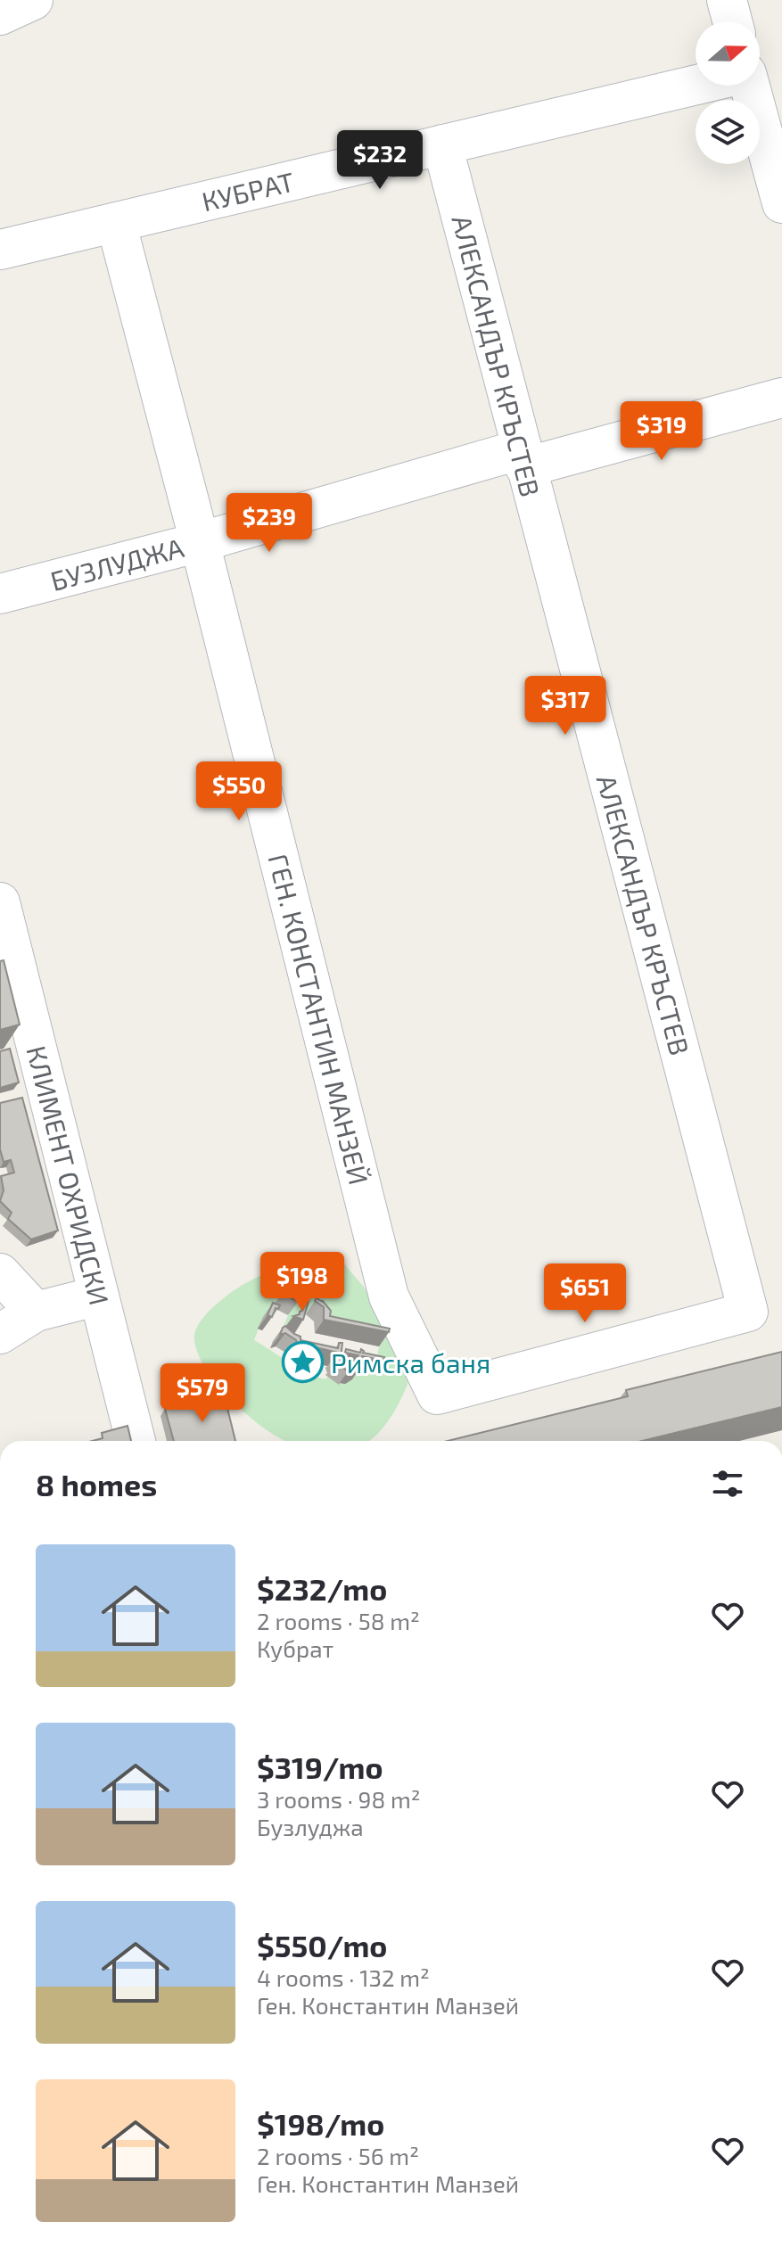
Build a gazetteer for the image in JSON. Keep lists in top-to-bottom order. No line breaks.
{"streets":{"street":["КУБРАТ","АЛЕКСАНДЪР КРЪСТЕВ","БУЗЛУДЖА","ГЕН. КОНСТАНТИН МАНЗЕЙ","КЛИМЕНТ ОХРИДСКИ"]},"crossings":[["КУБРАТ","АЛЕКСАНДЪР КРЪСТЕВ"],["КУБРАТ","ГЕН. КОНСТАНТИН МАНЗЕЙ"],["АЛЕКСАНДЪР КРЪСТЕВ","БУЗЛУДЖА"],["АЛЕКСАНДЪР КРЪСТЕВ","ГЕН. КОНСТАНТИН МАНЗЕЙ"],["БУЗЛУДЖА","ГЕН. КОНСТАНТИН МАНЗЕЙ"]],"places":{"place":["Римска баня"]},"north":"right","page":{"price":["$232","$319","$239","$317","$550","$198","$651","$579"],"heading":"8 homes","list":[{"name":"$232/mo","note":"2 rooms · 58 m² · Кубрат"},{"name":"$319/mo","note":"3 rooms · 98 m² · Бузлуджа"},{"name":"$550/mo","note":"4 rooms · 132 m² · Ген. Константин Манзей"},{"name":"$198/mo","note":"2 rooms · 56 m² · Ген. Константин Манзей"}]}}
